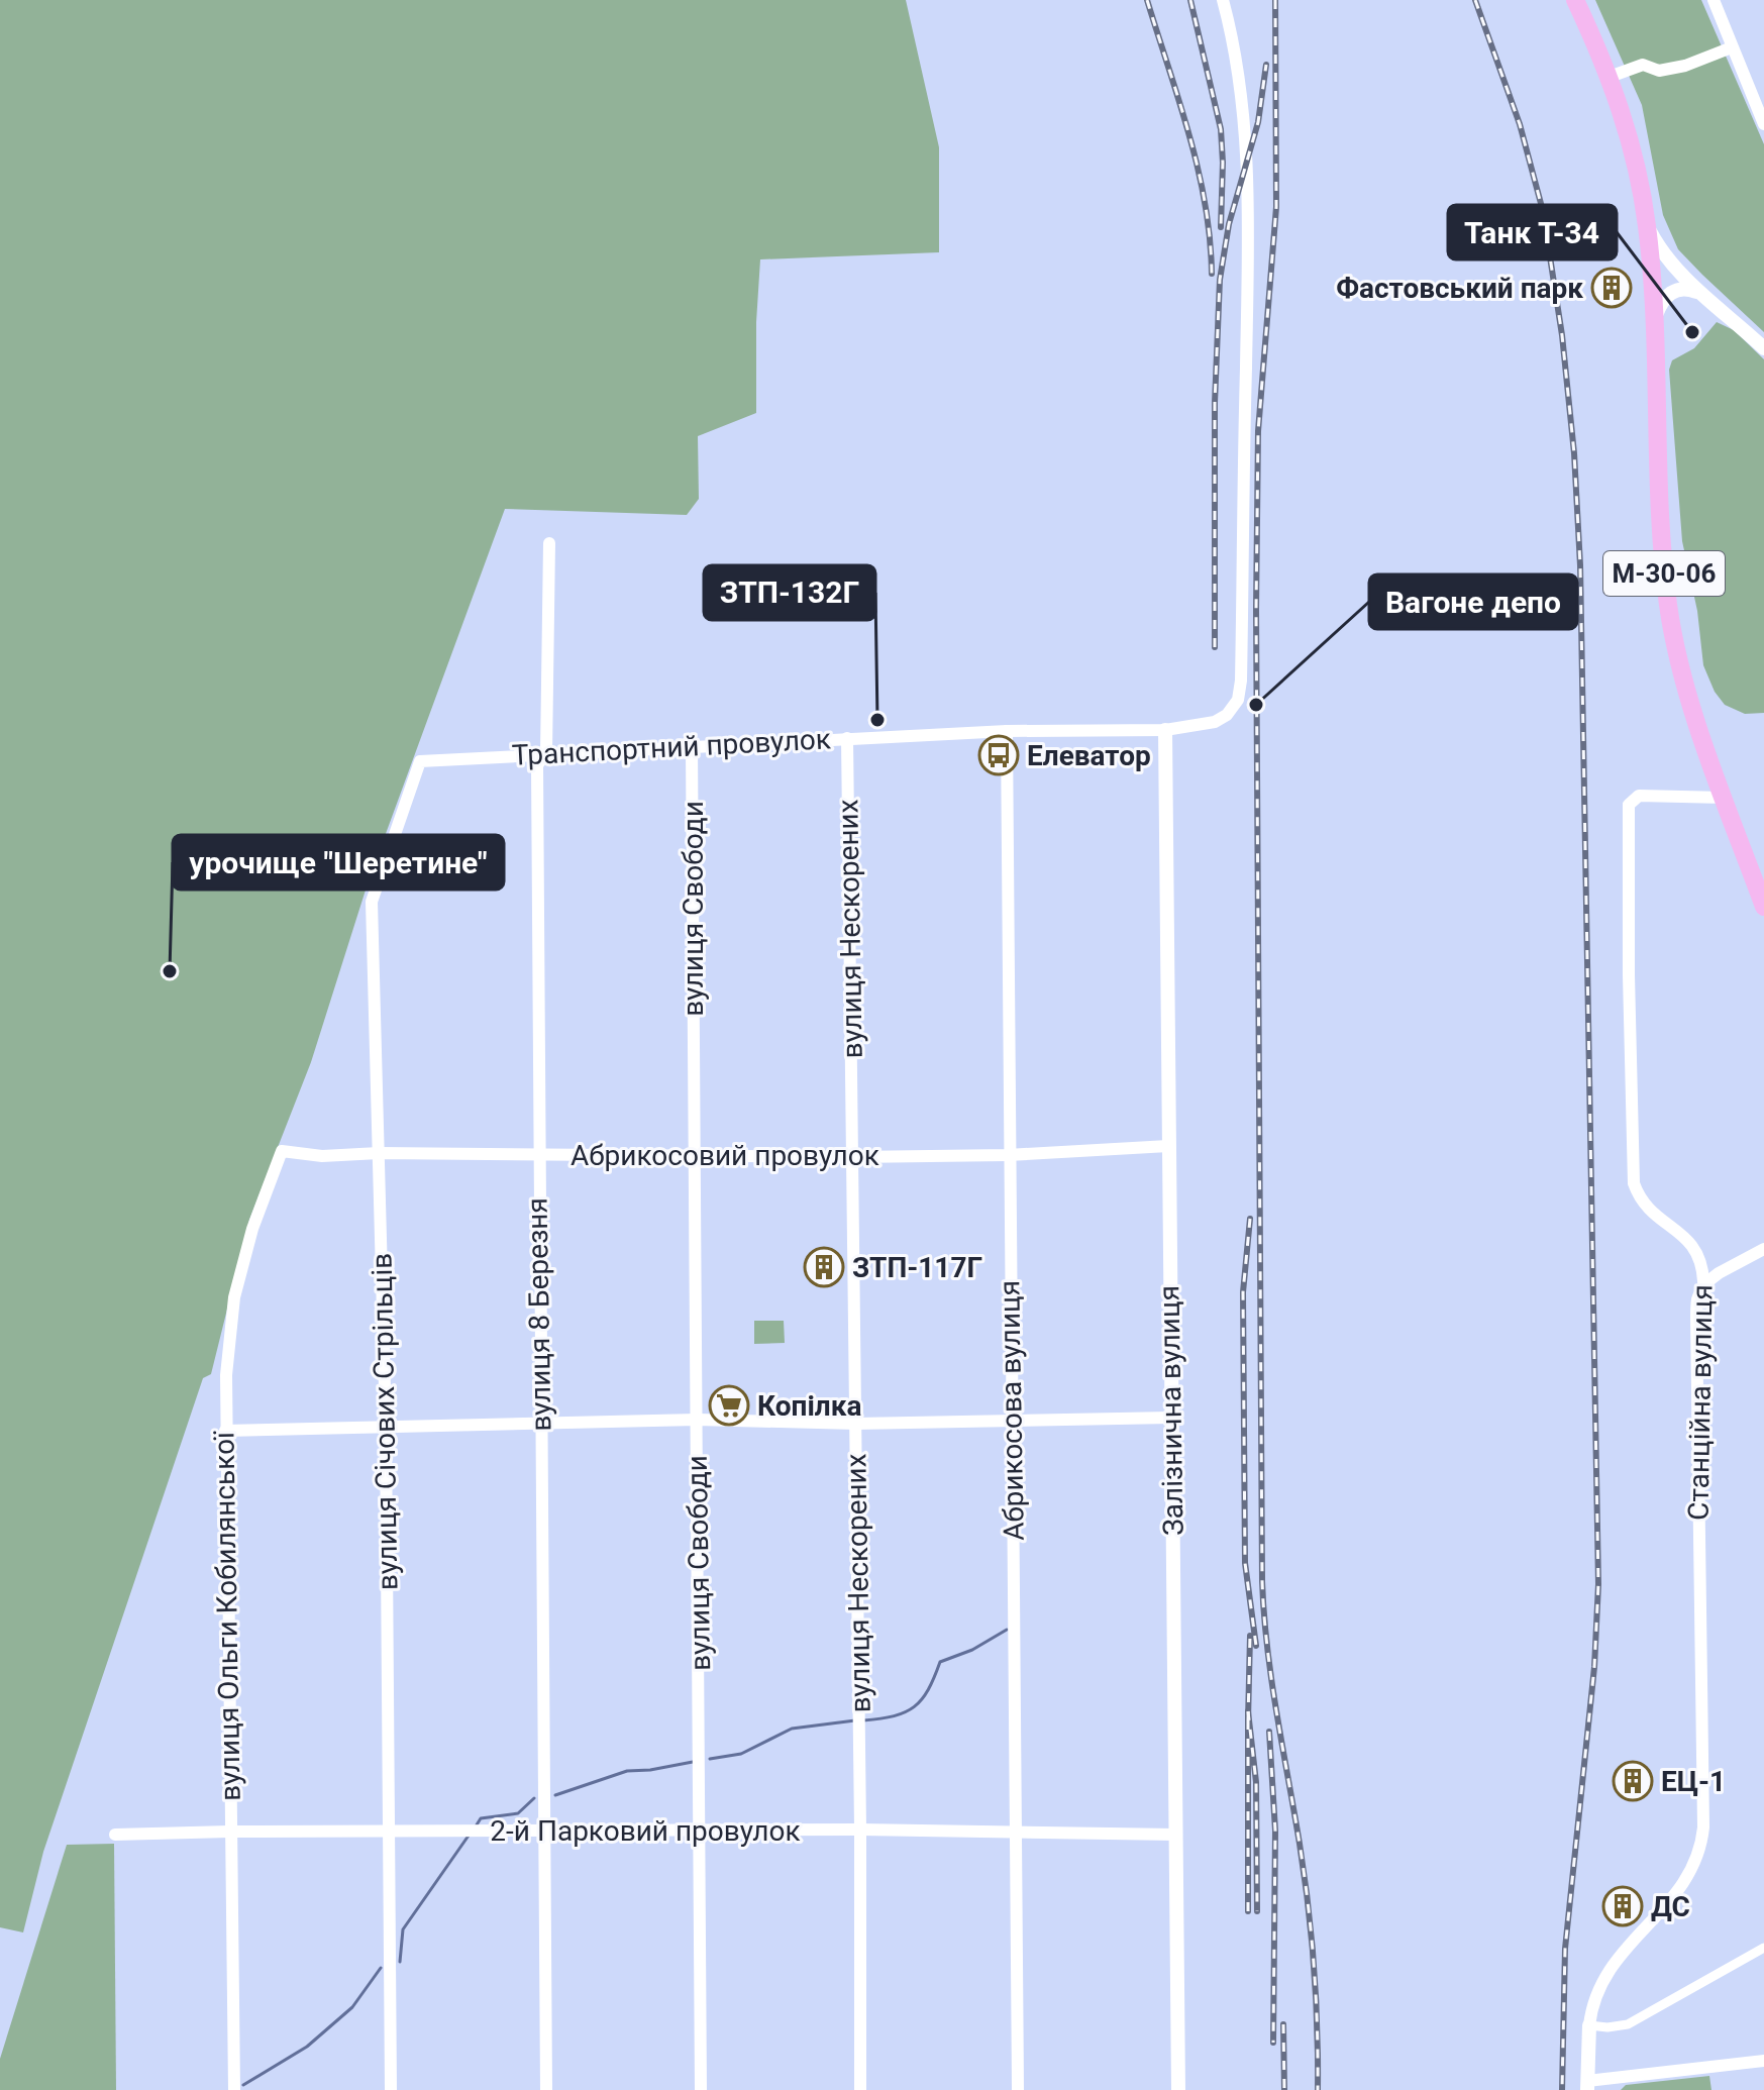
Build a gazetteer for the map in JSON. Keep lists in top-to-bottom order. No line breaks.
{"streets":{"main road":["М-30-06"],"street":["Транспортний провулок","вулиця Свободи","вулиця Нескорених","Абрикосовий провулок","вулиця 8 Березня","Станційна вулиця","Абрикосова вулиця","Залізнична вулиця","вулиця Січових Стрільців","вулиця Ольги Кобилянської","2-й Парковий провулок"]},"crossings":[["М-30-06","Станційна вулиця"],["Транспортний провулок","вулиця Свободи"],["Транспортний провулок","вулиця Нескорених"],["Транспортний провулок","вулиця 8 Березня"],["Транспортний провулок","Абрикосова вулиця"],["Транспортний провулок","Залізнична вулиця"],["Транспортний провулок","вулиця Січових Стрільців"],["вулиця Свободи","Абрикосовий провулок"],["вулиця Свободи","2-й Парковий провулок"],["вулиця Нескорених","Абрикосовий провулок"],["вулиця Нескорених","2-й Парковий провулок"],["Абрикосовий провулок","вулиця 8 Березня"],["Абрикосовий провулок","Абрикосова вулиця"],["Абрикосовий провулок","Залізнична вулиця"],["Абрикосовий провулок","вулиця Січових Стрільців"],["Абрикосовий провулок","вулиця Ольги Кобилянської"],["вулиця 8 Березня","2-й Парковий провулок"],["Абрикосова вулиця","2-й Парковий провулок"],["Залізнична вулиця","2-й Парковий провулок"],["вулиця Січових Стрільців","2-й Парковий провулок"],["вулиця Ольги Кобилянської","2-й Парковий провулок"]],"places":{"building":["Фастовський парк","ЗТП-117Г","ЕЦ-1","ДС"],"other":["Танк Т-34","Вагоне депо","ЗТП-132Г","урочище \"Шеретине\""],"bus stop":["Елеватор"],"supermarket":["Копілка"]}}
